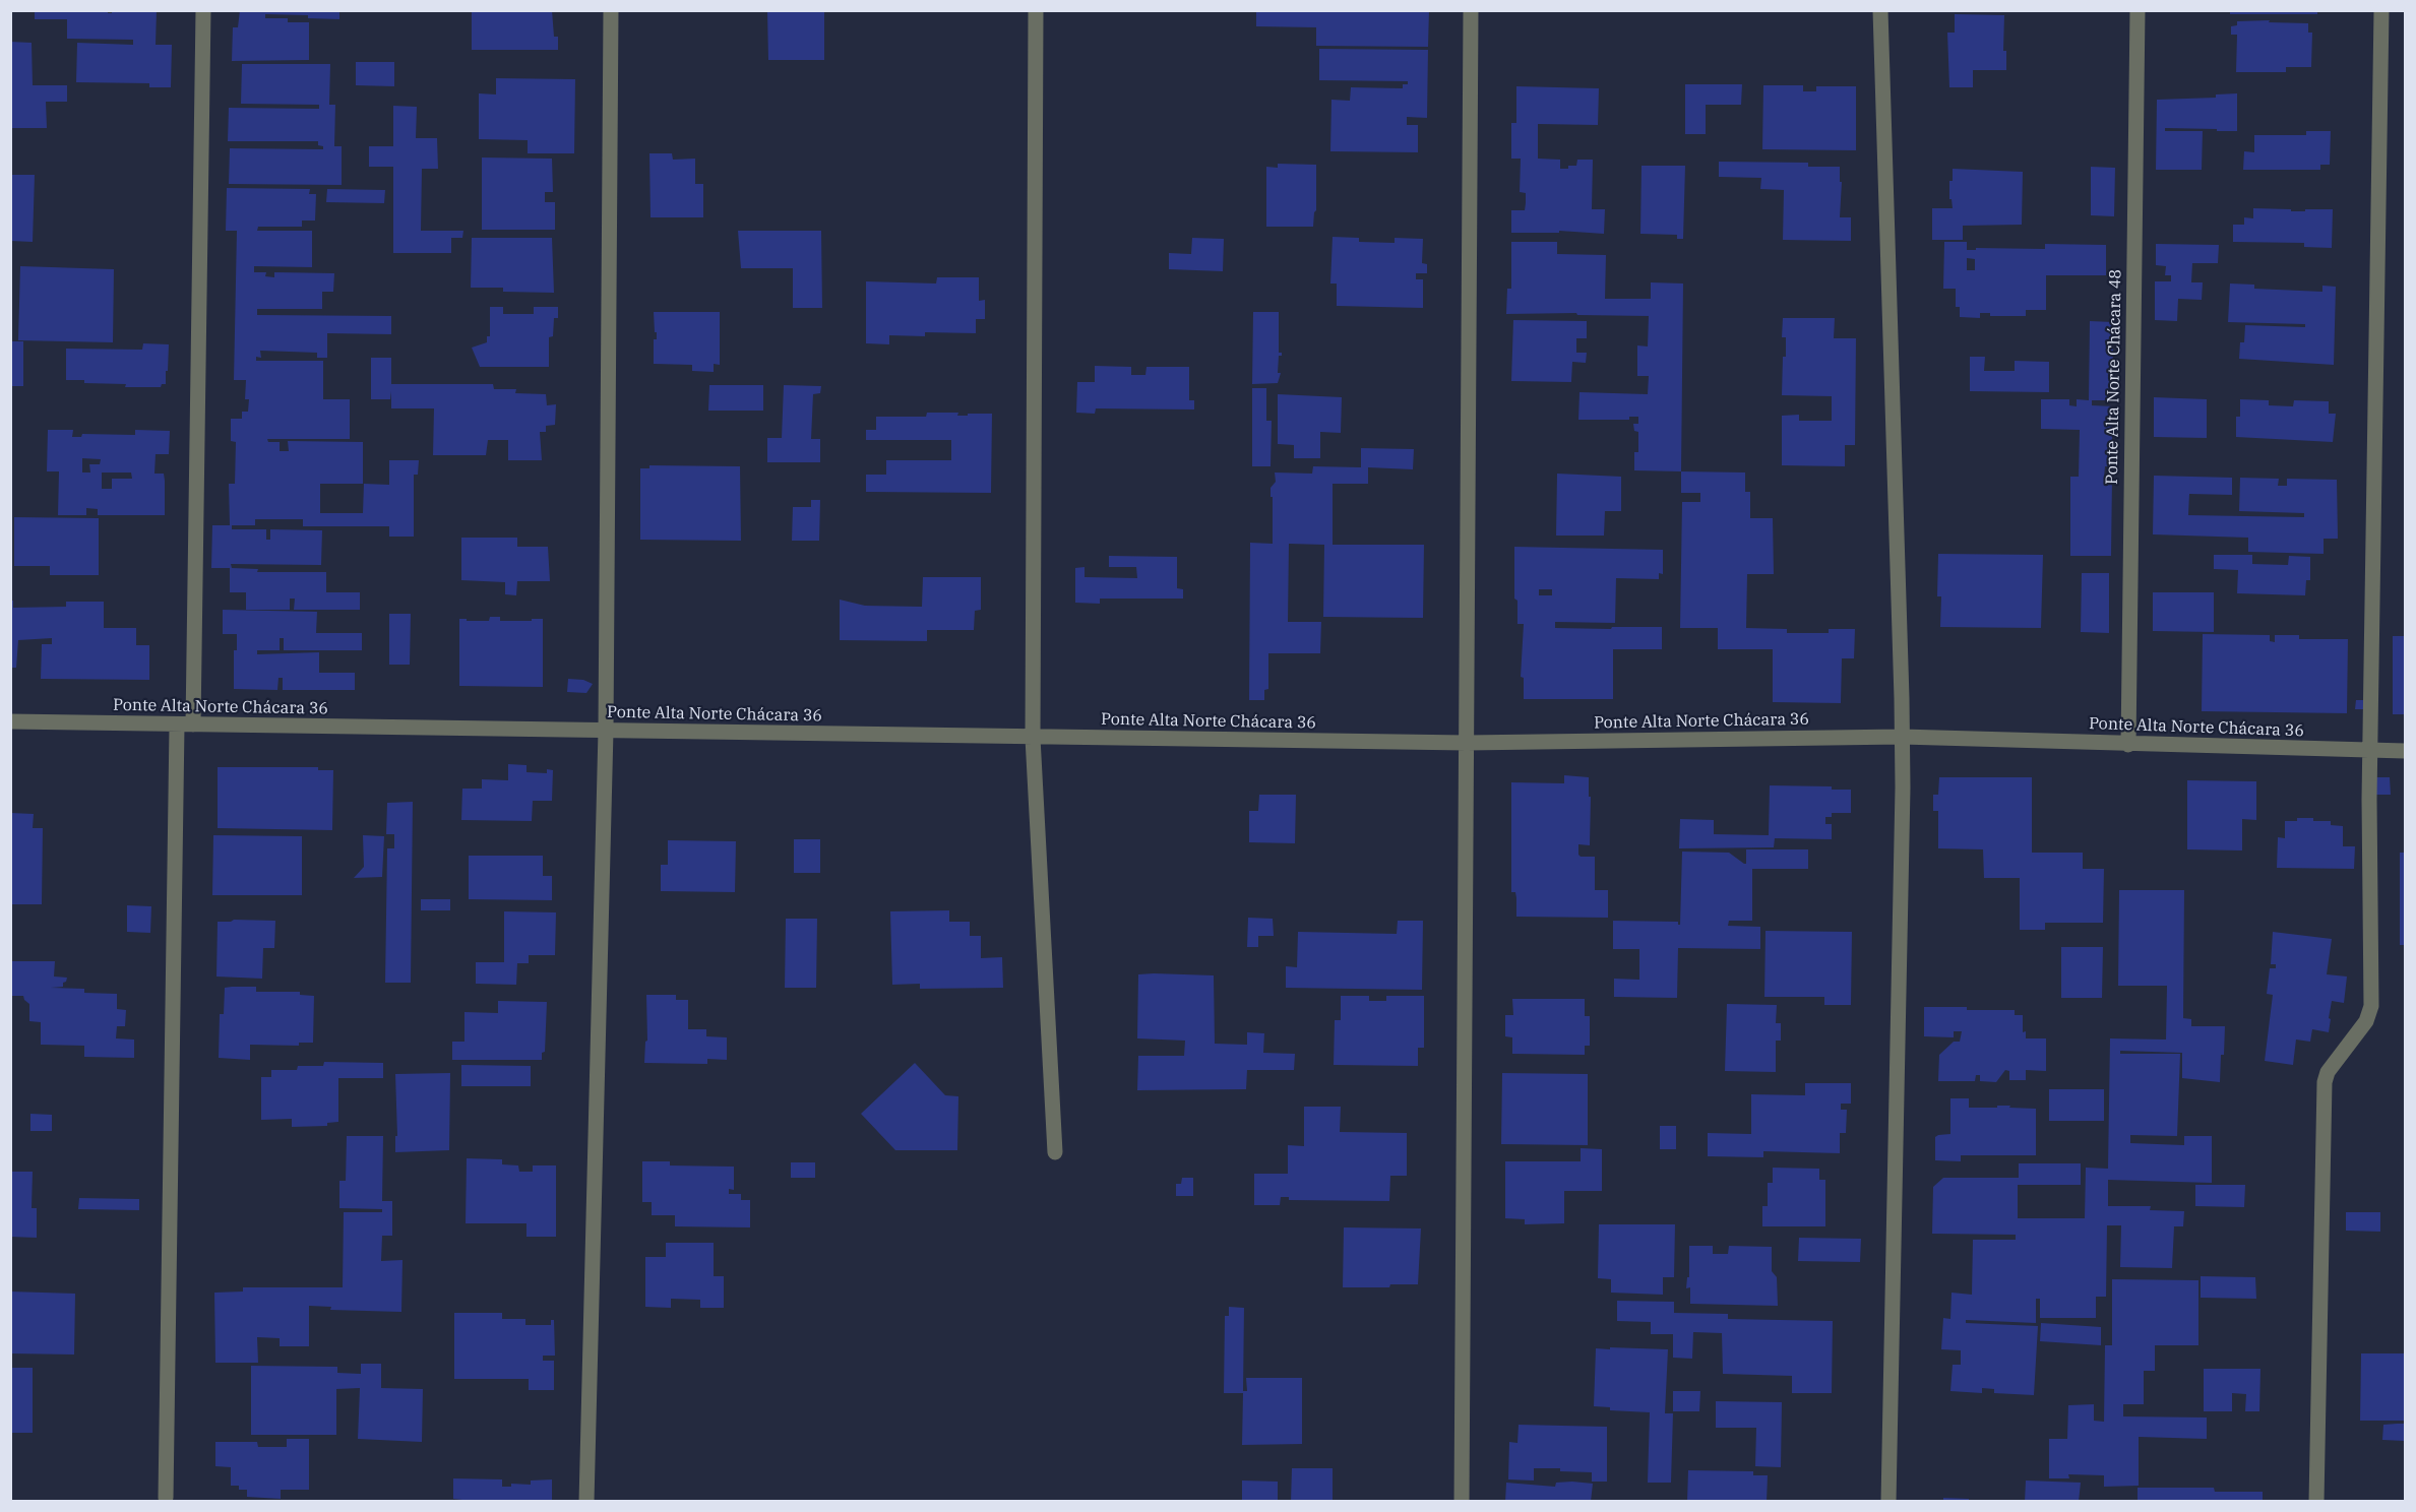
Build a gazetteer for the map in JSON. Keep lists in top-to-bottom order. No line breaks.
{"streets":{"street":["Ponte Alta Norte Chácara 48","Ponte Alta Norte Chácara 36"]},"crossings":[["Ponte Alta Norte Chácara 48","Ponte Alta Norte Chácara 36"]]}
